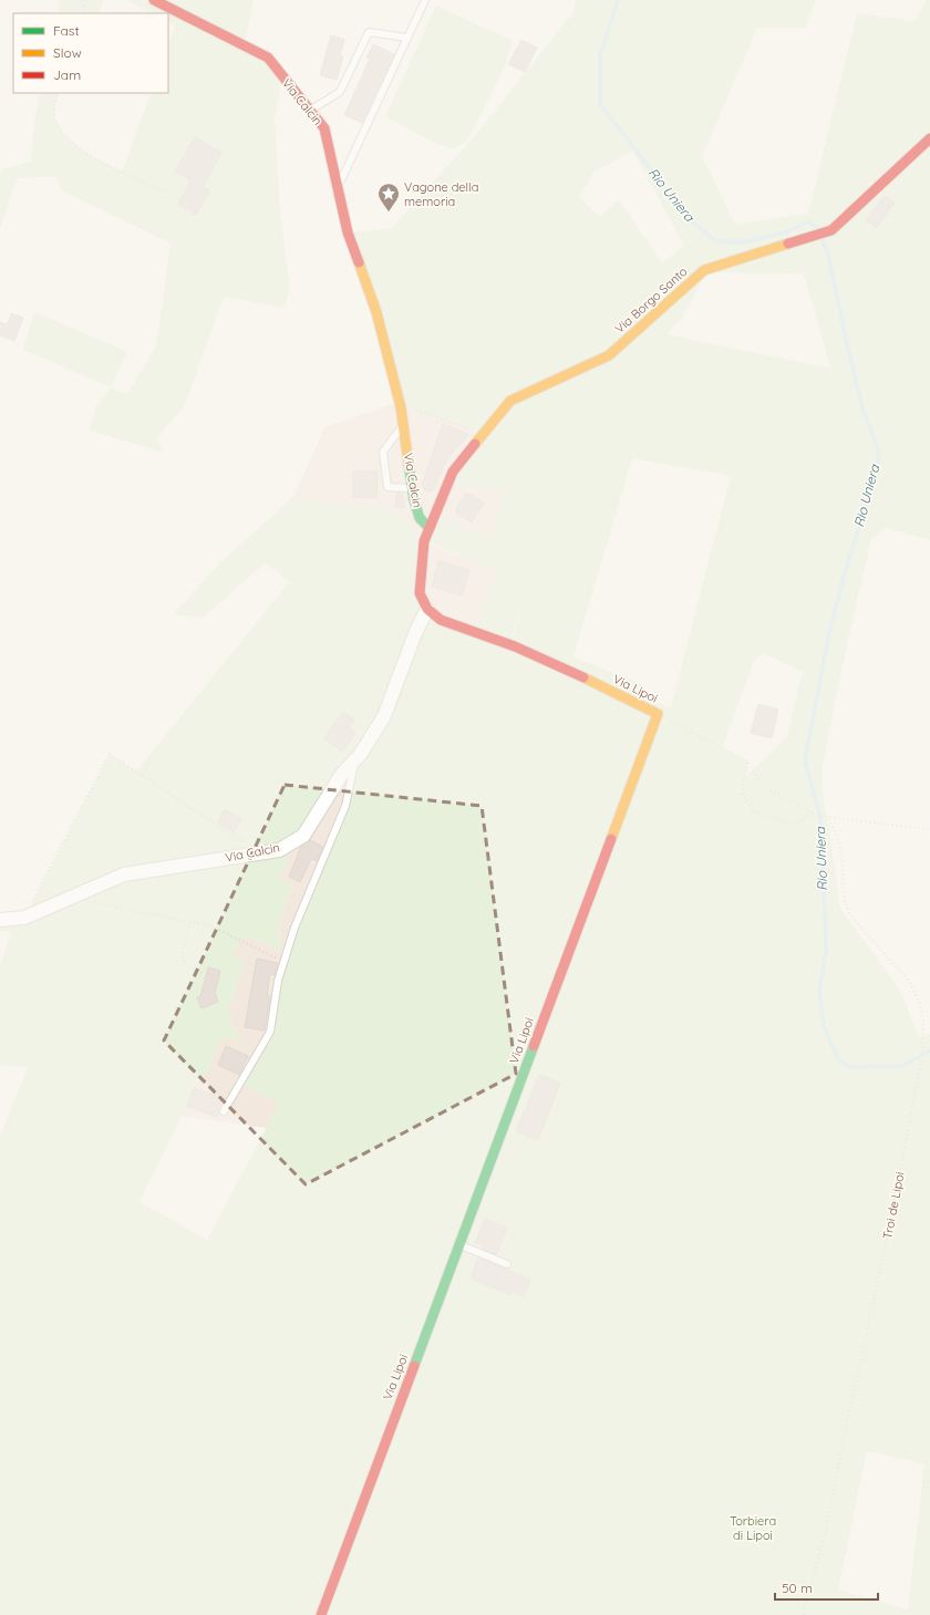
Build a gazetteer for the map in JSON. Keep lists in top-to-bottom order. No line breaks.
{"streets":{"street":["Via Calcin","Via Borgo Santo","Via Lipoi"],"path":["Troi de Lipoi"]},"crossings":[["Via Calcin","Via Borgo Santo"],["Via Calcin","Via Lipoi"]],"water":["Rio Uniera"],"parks":["Torbiera di Lipoi"],"places":{"place":["Vagone della memoria"]},"legend":["Fast","Slow","Jam"],"scale_bar":"50 m"}
